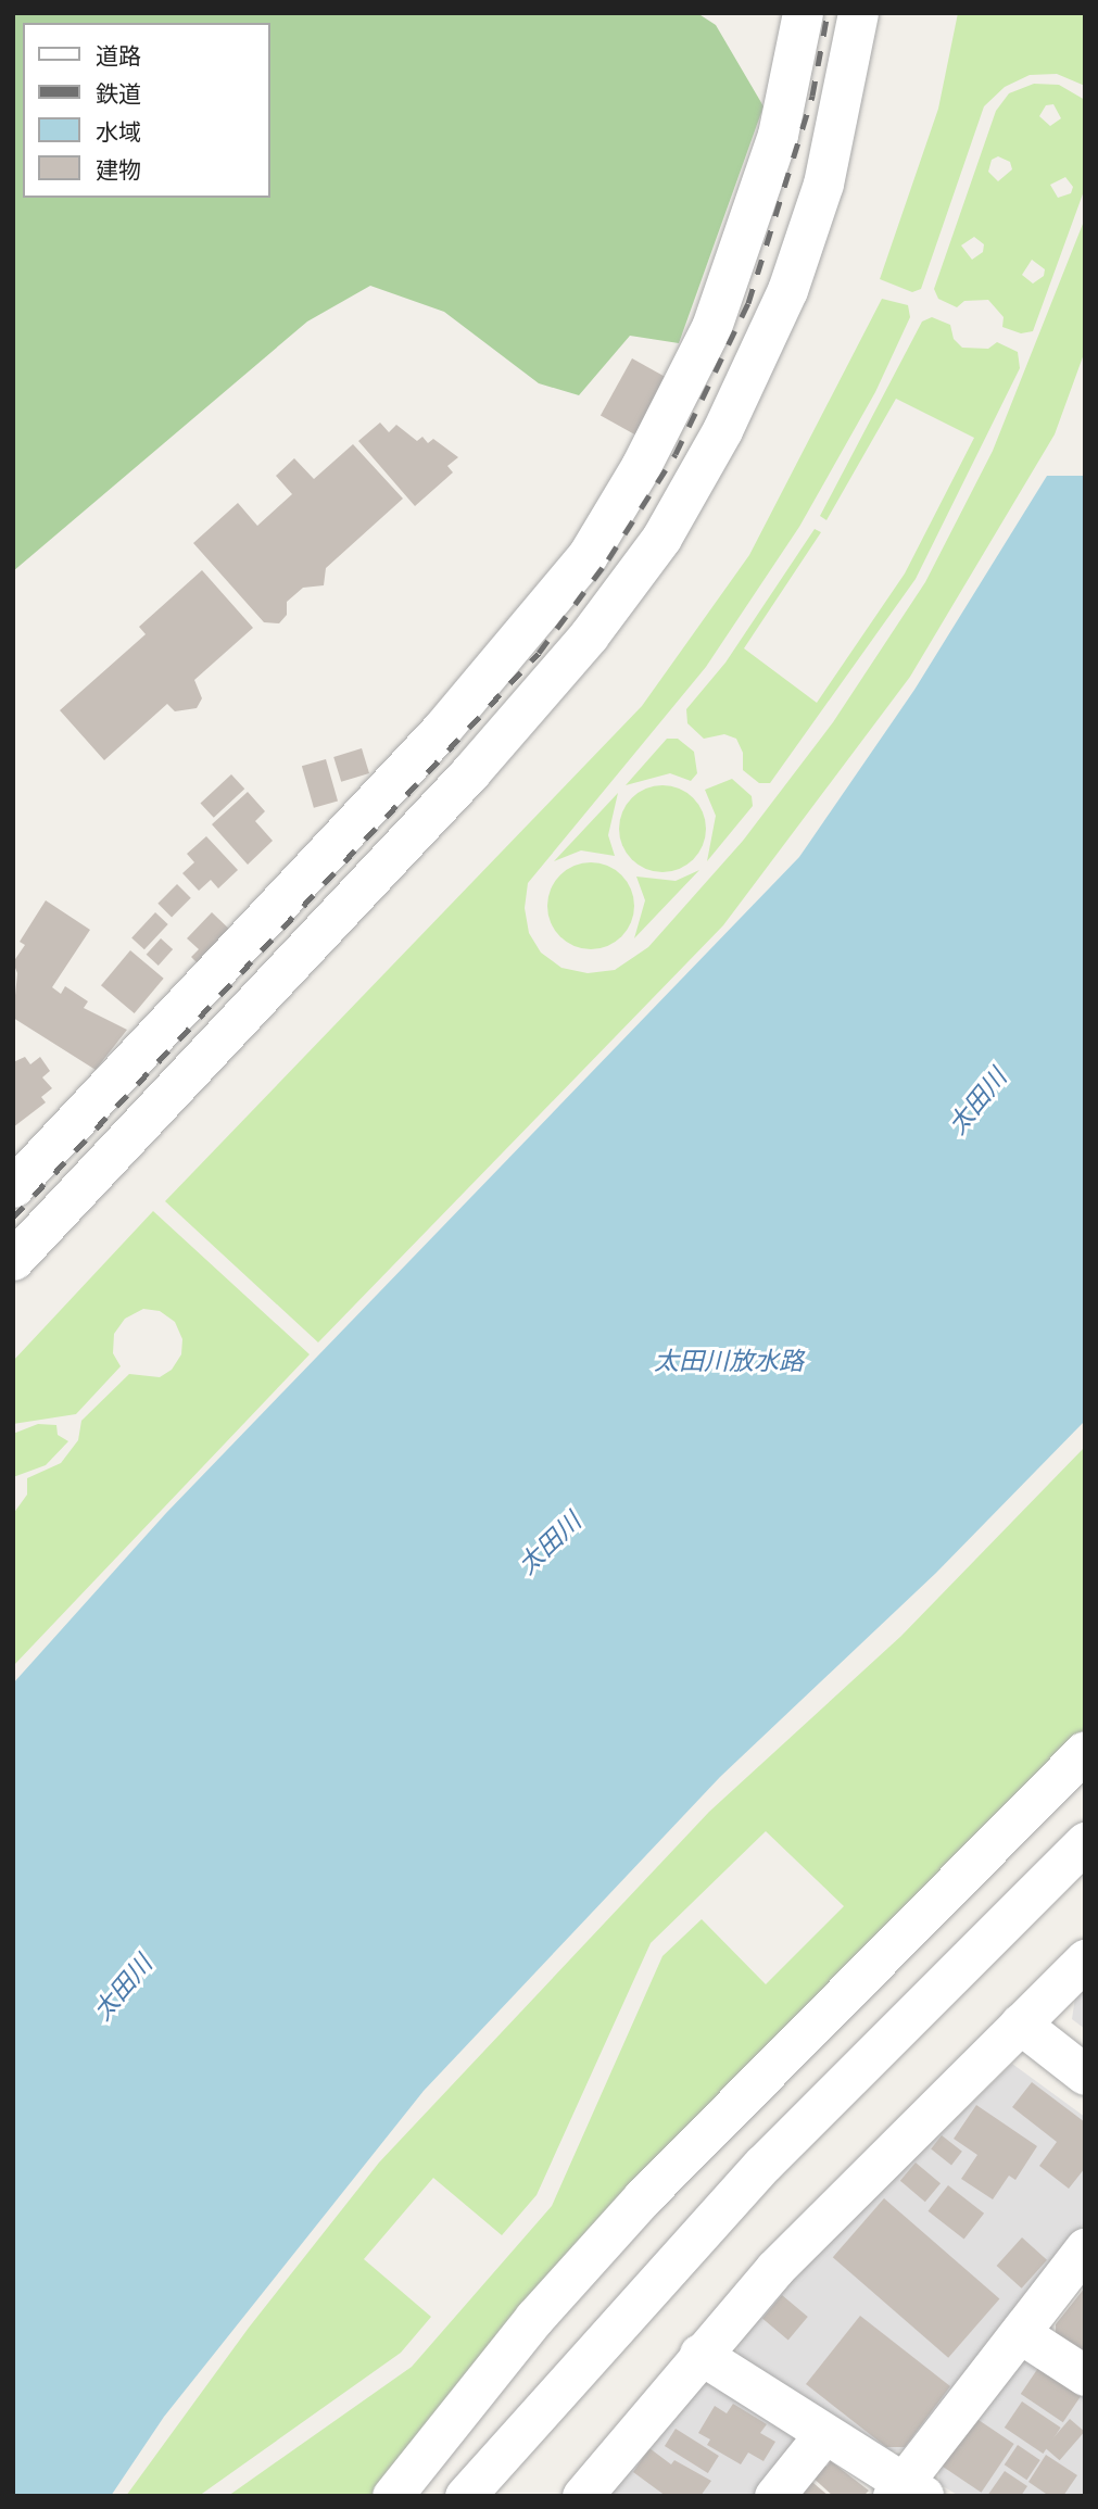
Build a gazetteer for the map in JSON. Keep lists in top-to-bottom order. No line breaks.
{"water":["太田川","太田川放水路"],"legend":["道路","鉄道","水域","建物"]}
